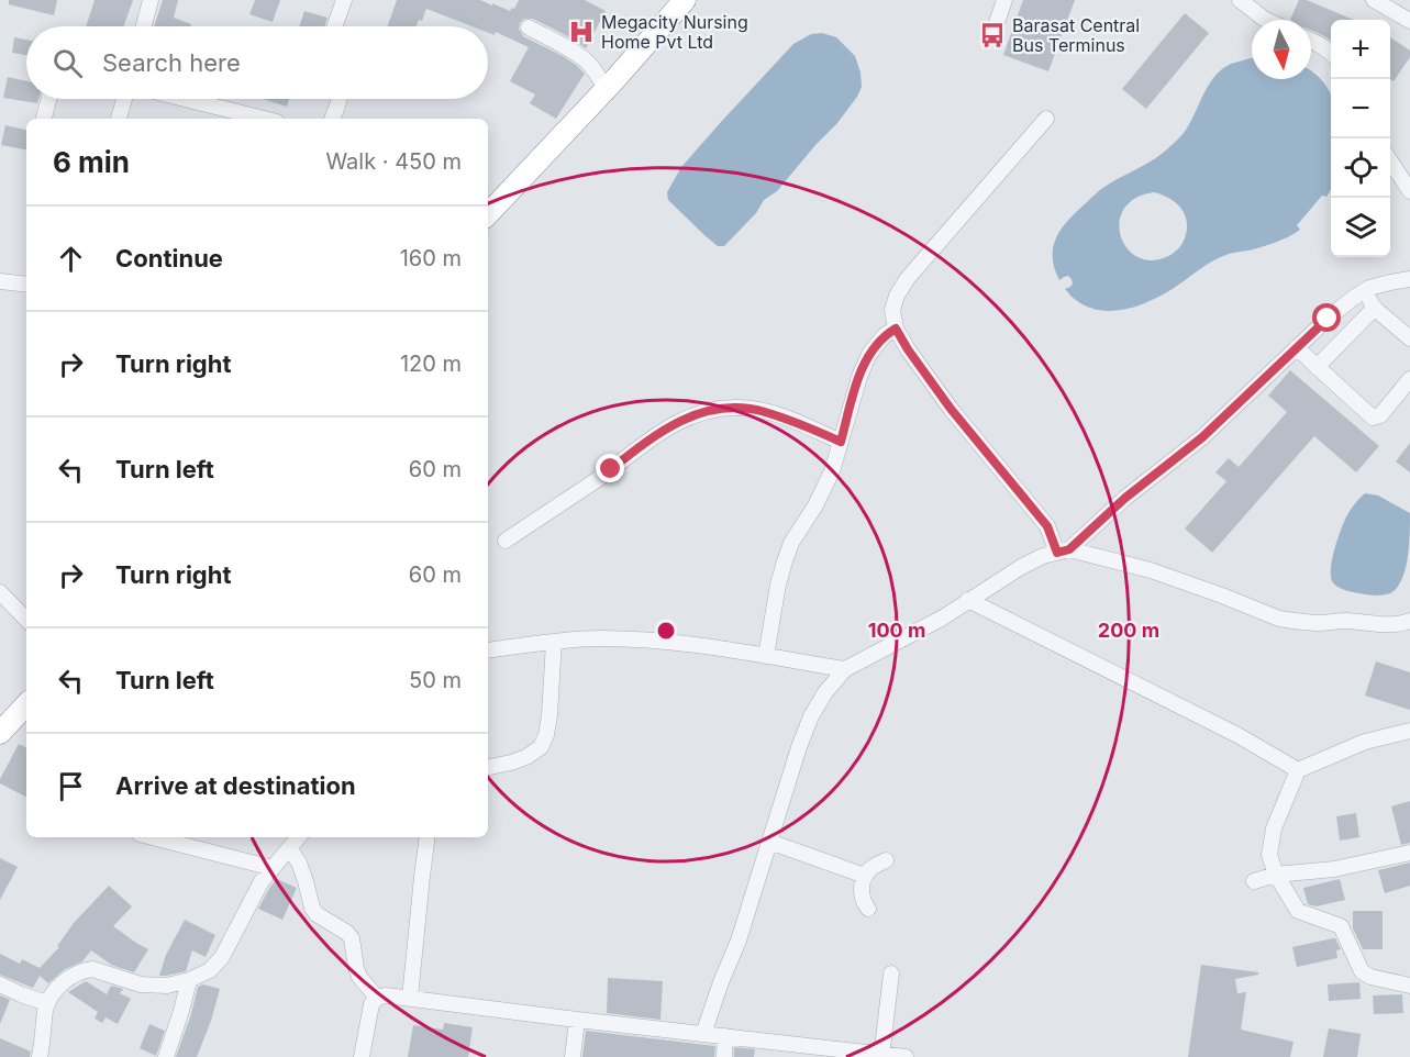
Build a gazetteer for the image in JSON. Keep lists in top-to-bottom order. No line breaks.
{"places":{"hospital":["Megacity Nursing Home Pvt Ltd"],"bus stop":["Barasat Central Bus Terminus"]},"north":"bottom","page":{"map_buttons":["+","−"],"search":"Search here","heading":["6 min","Walk · 450 m"],"list":[["Continue","160 m"],["Turn right","120 m"],["Turn left","60 m"],["Turn right","60 m"],["Turn left","50 m"],"Arrive at destination"]},"rings":["100 m","200 m"]}
